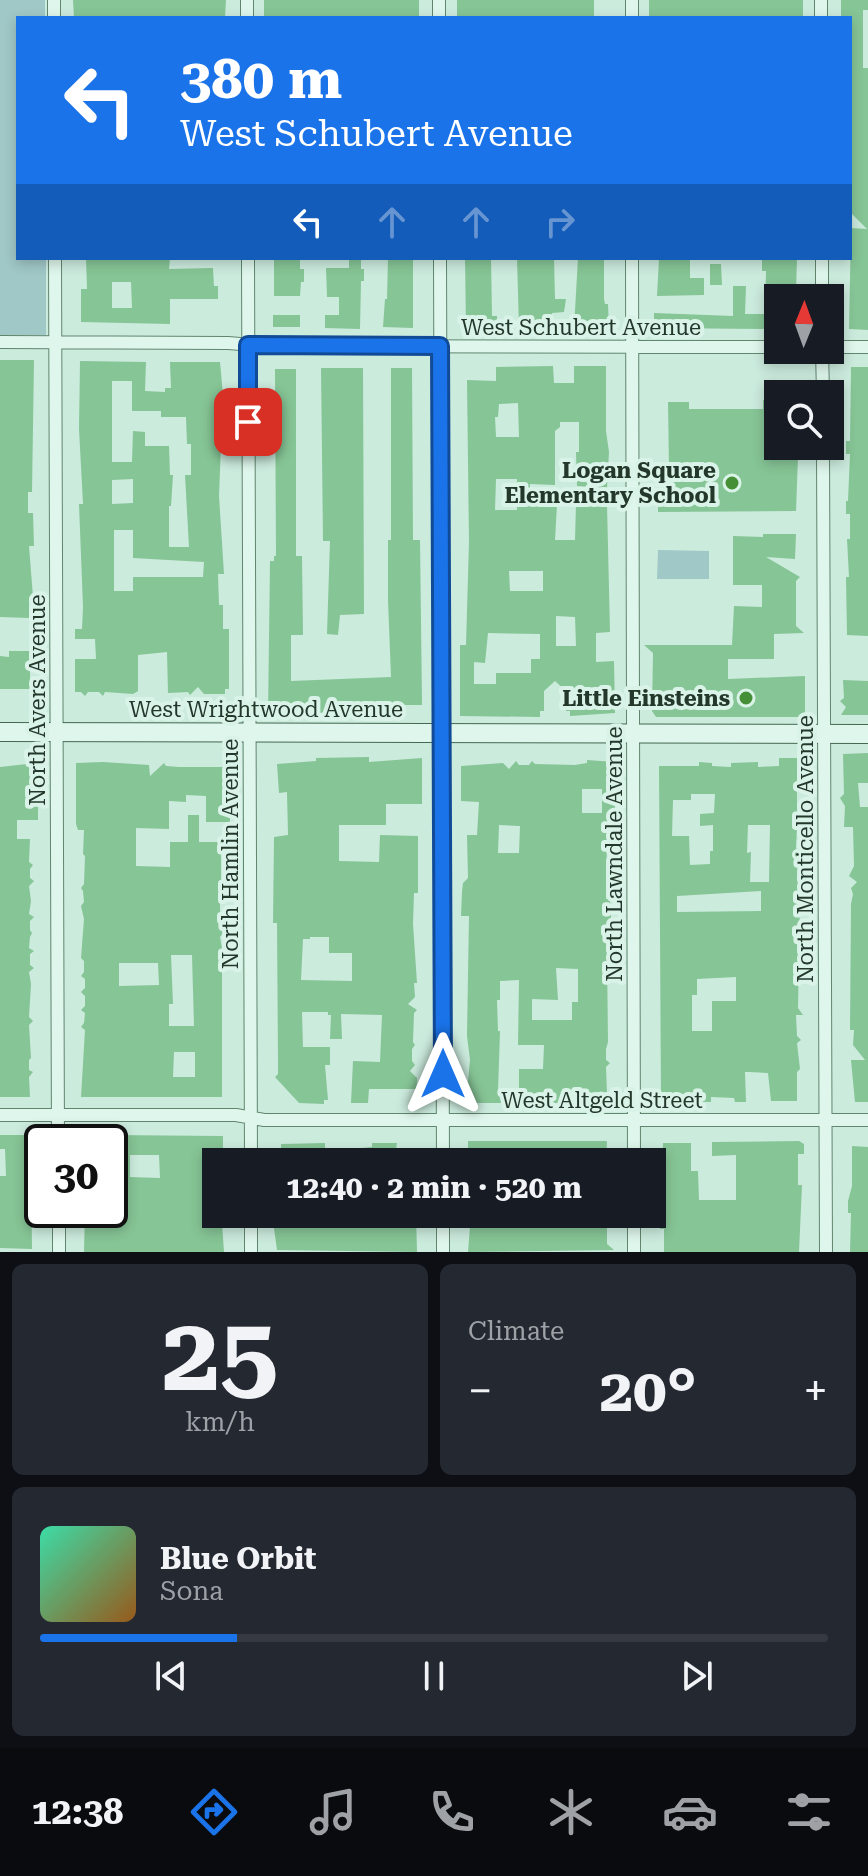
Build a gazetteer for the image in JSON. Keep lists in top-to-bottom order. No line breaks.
{"streets":{"street":["West Schubert Avenue","North Avers Avenue","West Wrightwood Avenue","North Monticello Avenue","North Hamlin Avenue","North Lawndale Avenue","West Altgeld Street"]},"crossings":[["West Schubert Avenue","North Avers Avenue"],["West Schubert Avenue","North Hamlin Avenue"],["West Schubert Avenue","North Lawndale Avenue"],["North Avers Avenue","West Wrightwood Avenue"],["North Avers Avenue","West Altgeld Street"],["West Wrightwood Avenue","North Monticello Avenue"],["West Wrightwood Avenue","North Hamlin Avenue"],["West Wrightwood Avenue","North Lawndale Avenue"],["North Monticello Avenue","West Altgeld Street"],["North Hamlin Avenue","West Altgeld Street"],["North Lawndale Avenue","West Altgeld Street"]],"places":["Logan Square Elementary School","Little Einsteins"],"north":"top","page":{"turn":["380 m","West Schubert Avenue"],"limit":"30","trip":"12:40 · 2 min · 520 m","tile":[["25","km/h"],"Climate"],"heat":["−","20°","+"],"song":["Blue Orbit","Sona"],"tabs":"12:38"}}
